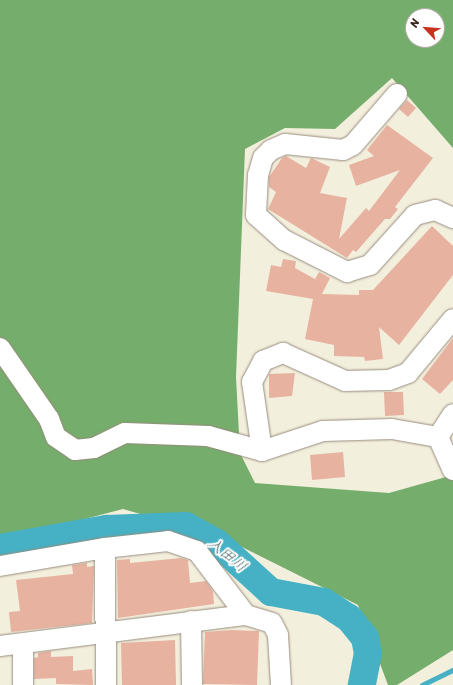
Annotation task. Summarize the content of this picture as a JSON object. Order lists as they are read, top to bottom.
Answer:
{
  "water": ["入田川"],
  "north": "top left"
}
